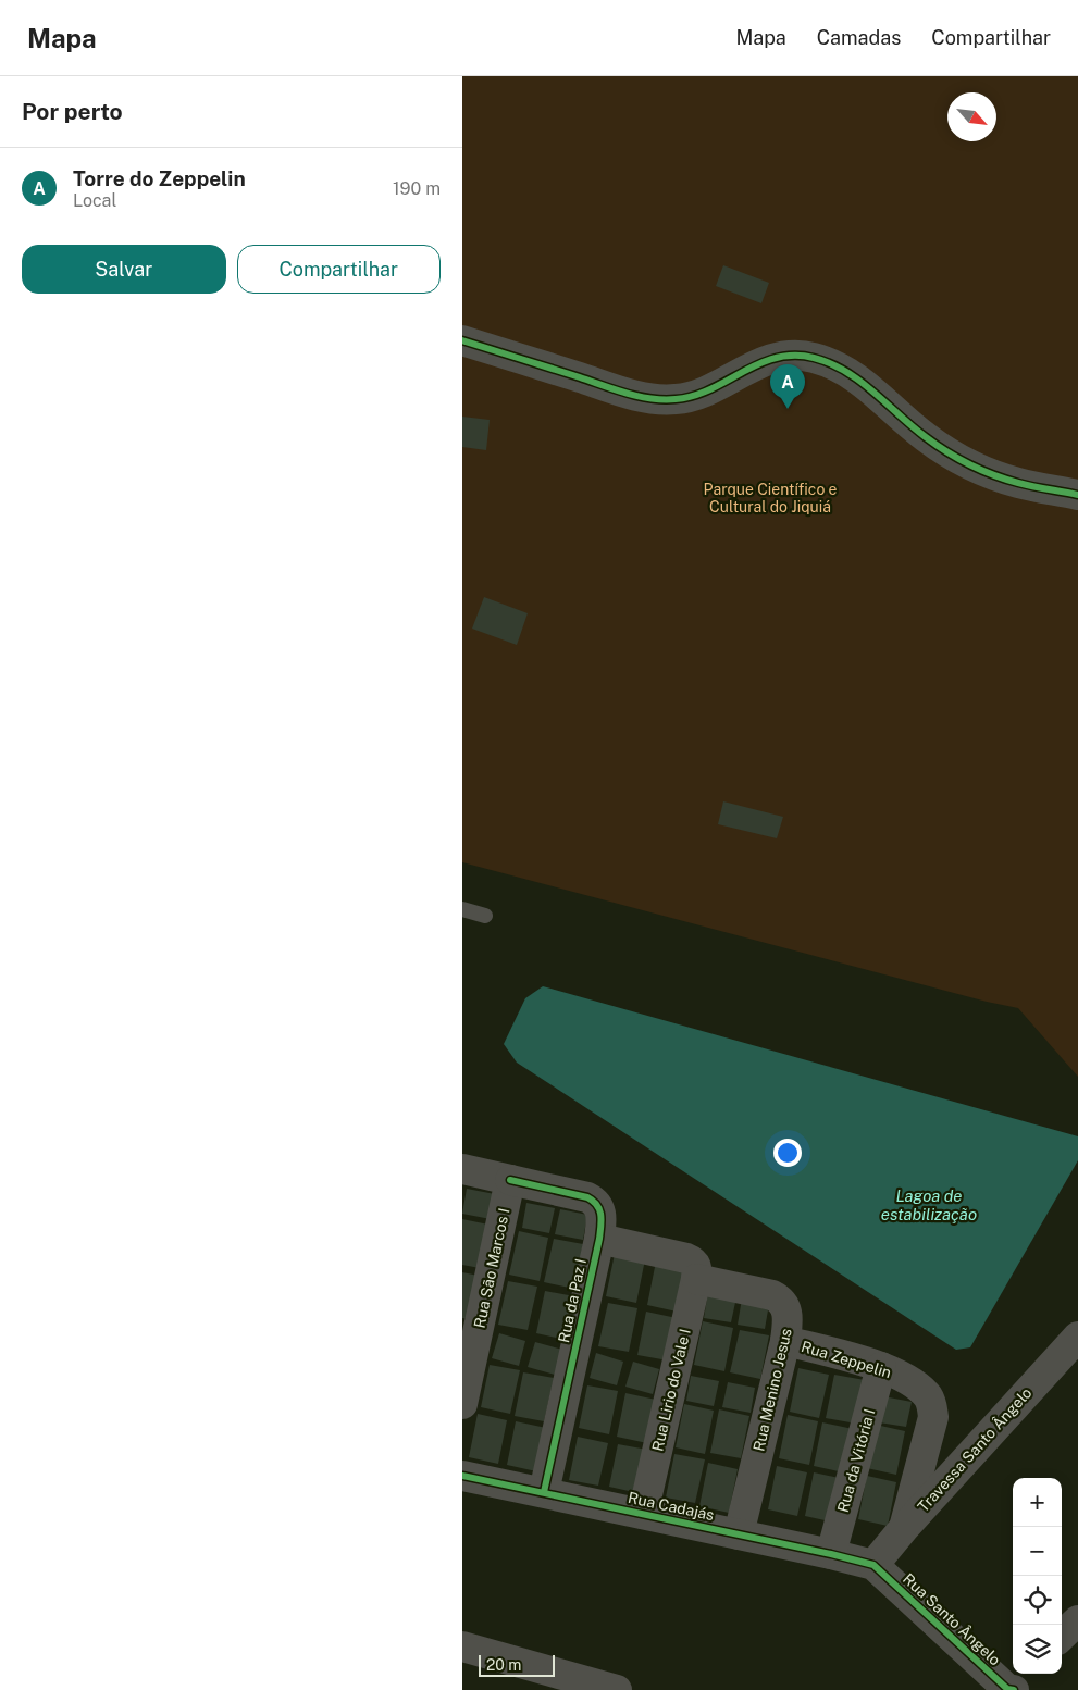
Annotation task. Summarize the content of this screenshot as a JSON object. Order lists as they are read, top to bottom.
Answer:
{
  "streets": {
    "street": [
      "Rua São Marcos I",
      "Rua da Paz I",
      "Rua Zeppelin",
      "Rua Lirio do Vale I",
      "Rua Menino Jesus",
      "Travessa Santo Ângelo",
      "Rua da Vitória I",
      "Rua Cadajás",
      "Rua Santo Ângelo"
    ]
  },
  "crossings": [
    ["Rua São Marcos I", "Rua da Paz I"],
    ["Rua da Paz I", "Rua Cadajás"],
    ["Rua Zeppelin", "Rua Menino Jesus"],
    ["Rua Zeppelin", "Travessa Santo Ângelo"],
    ["Rua Zeppelin", "Rua da Vitória I"],
    ["Rua Lirio do Vale I", "Rua Menino Jesus"],
    ["Rua Lirio do Vale I", "Rua Cadajás"],
    ["Rua Menino Jesus", "Rua Cadajás"],
    ["Travessa Santo Ângelo", "Rua Cadajás"],
    ["Travessa Santo Ângelo", "Rua Santo Ângelo"],
    ["Rua da Vitória I", "Rua Cadajás"],
    ["Rua Cadajás", "Rua Santo Ângelo"]
  ],
  "water": ["Lagoa de estabilização"],
  "parks": ["Parque Científico e Cultural do Jiquiá"],
  "scale_bar": "20 m",
  "north": "bottom right",
  "page": {
    "header": "Mapa",
    "nav": ["Mapa", "Camadas", "Compartilhar"],
    "heading": "Por perto",
    "list": [
      {
        "mark": "A",
        "name": "Torre do Zeppelin",
        "note": "Local",
        "value": "190 m"
      }
    ],
    "buttons": ["Salvar", "Compartilhar"],
    "pins": "A",
    "map_buttons": ["+", "−"],
    "scale": "20 m"
  }
}
